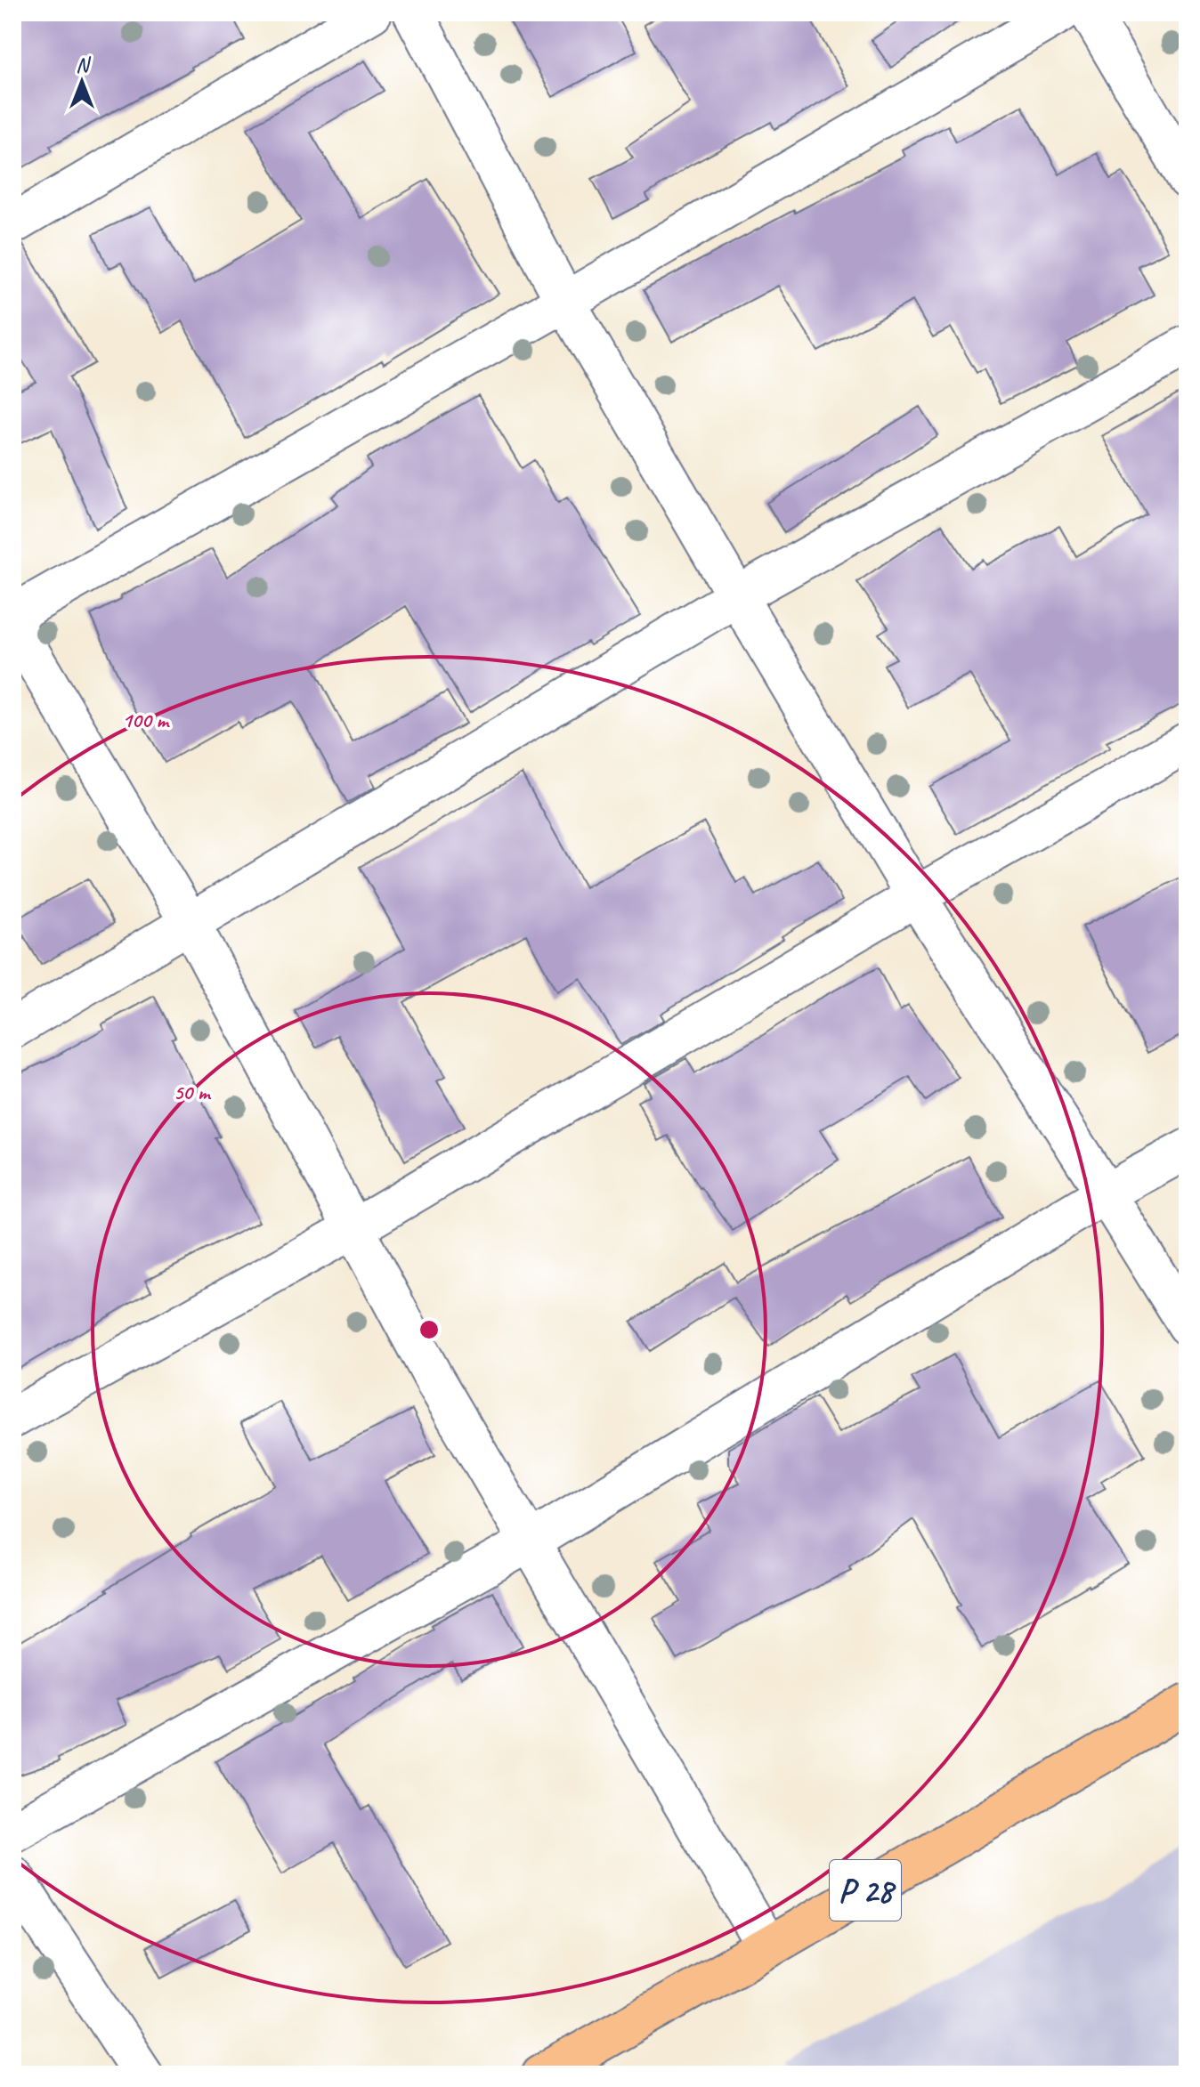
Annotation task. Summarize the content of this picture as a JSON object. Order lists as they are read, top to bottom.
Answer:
{
  "streets": {
    "main road": ["P 28"]
  },
  "north": "top",
  "rings": ["100 m", "50 m"]
}
